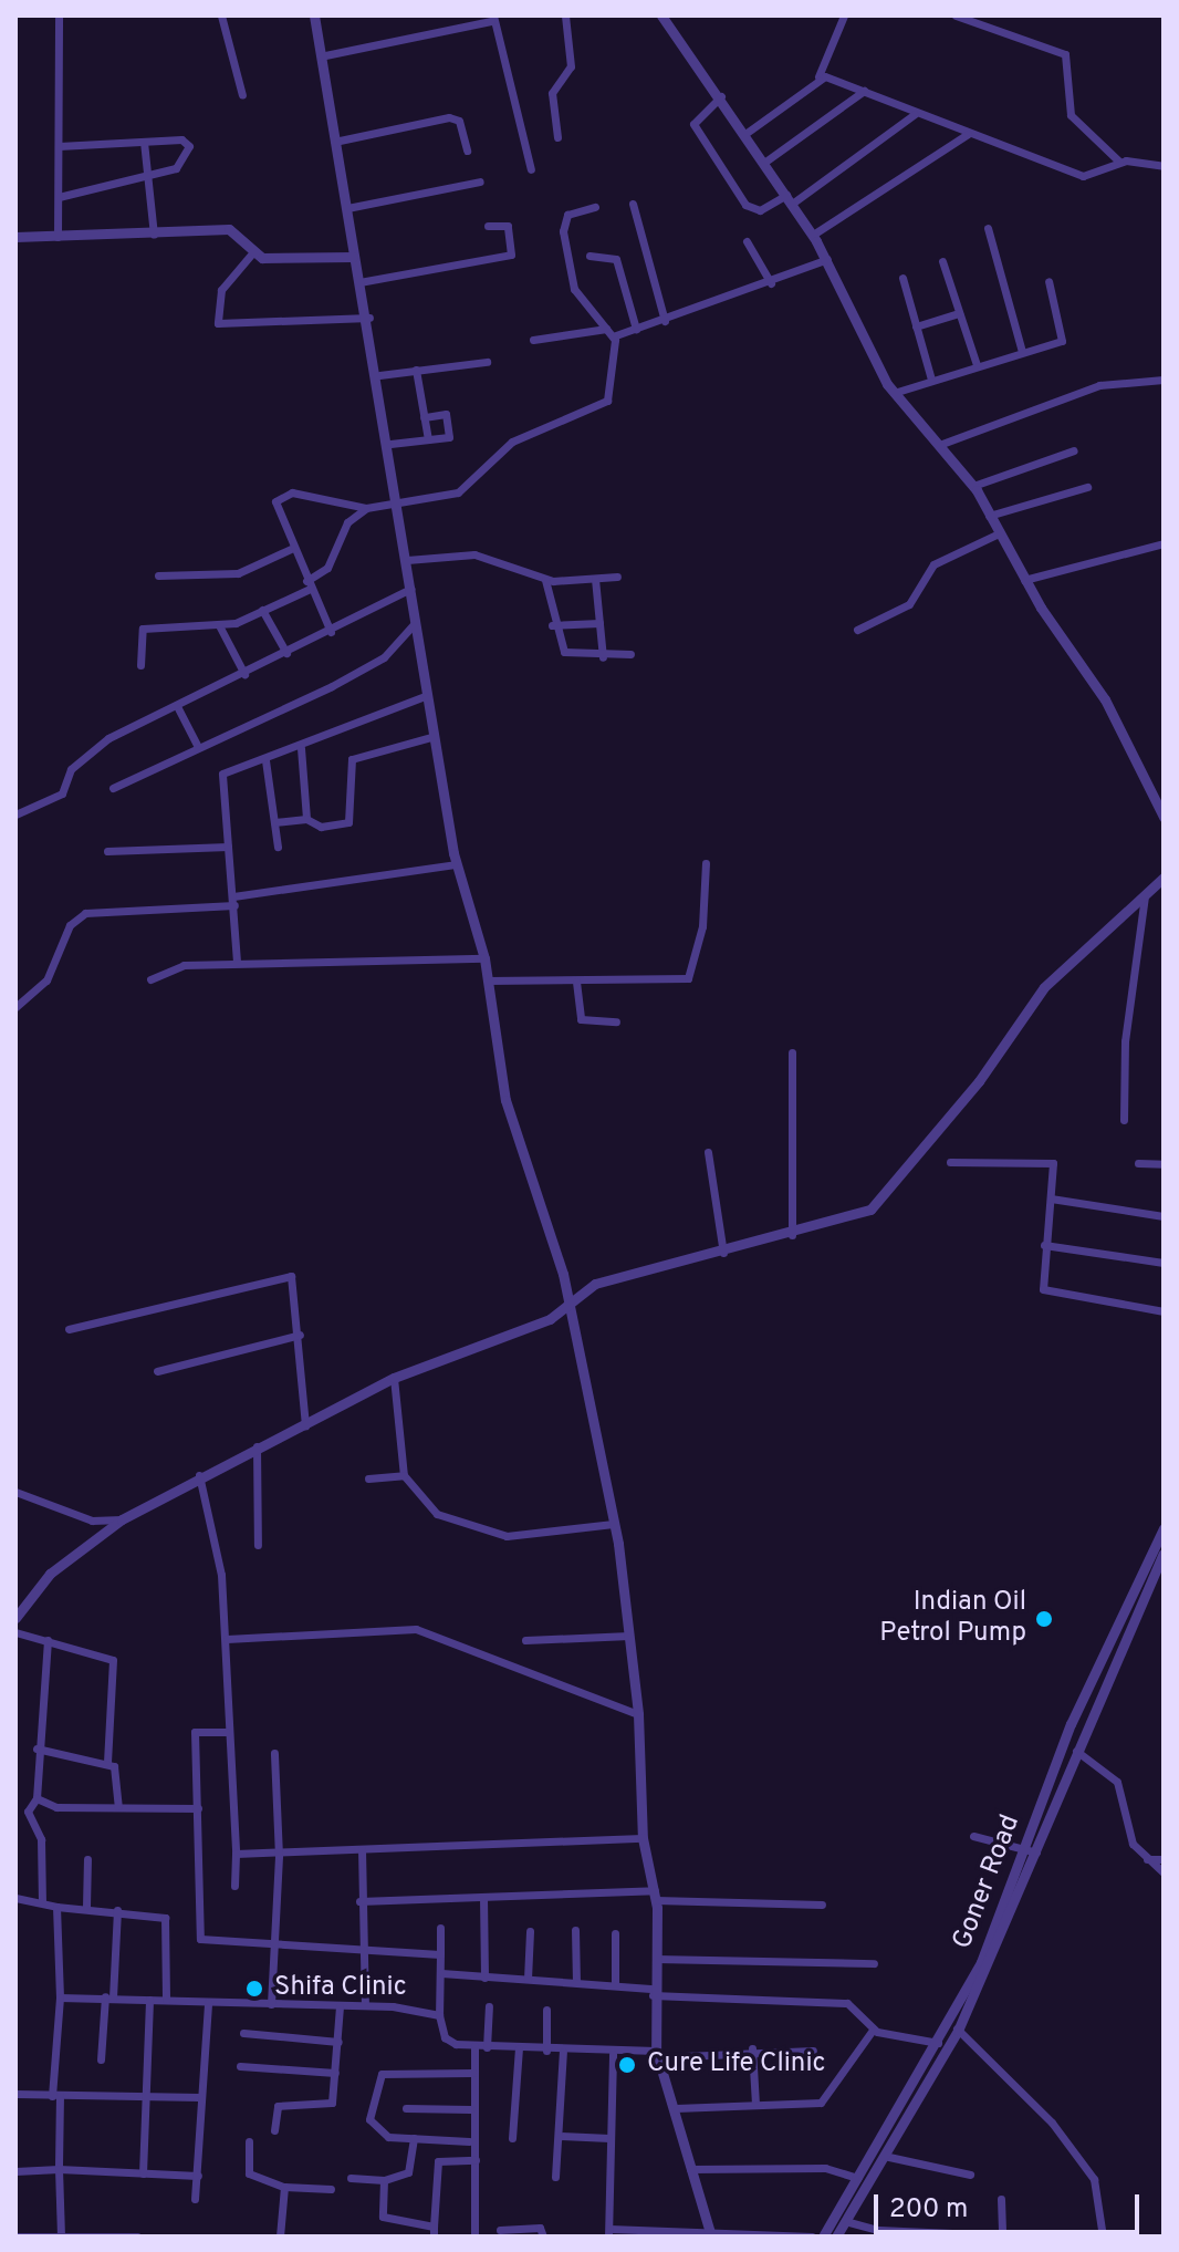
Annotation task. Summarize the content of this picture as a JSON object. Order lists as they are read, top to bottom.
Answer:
{
  "streets": {
    "street": ["Goner Road"]
  },
  "places": ["Indian Oil Petrol Pump", "Shifa Clinic", "Cure Life Clinic"],
  "scale_bar": "200 m"
}
